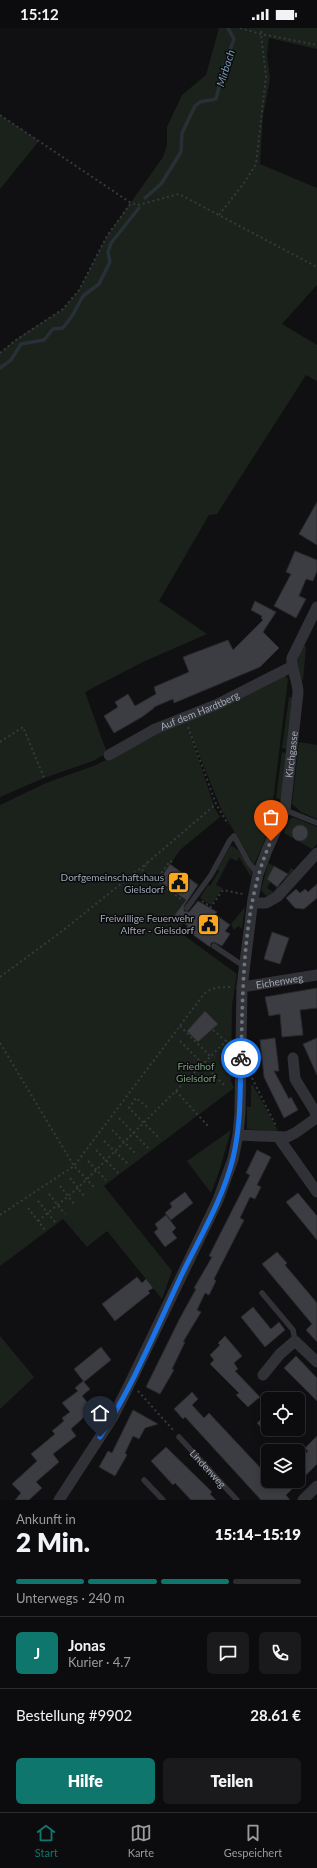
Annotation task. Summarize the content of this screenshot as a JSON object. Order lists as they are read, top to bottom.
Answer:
{
  "streets": {
    "street": ["Auf dem Hardtberg", "Kirchgasse", "Eichenweg"],
    "lane": ["Lindenweg"]
  },
  "crossings": [
    ["Auf dem Hardtberg", "Kirchgasse"],
    ["Kirchgasse", "Eichenweg"]
  ],
  "water": ["Mirbach"],
  "parks": ["Friedhof Gielsdorf"],
  "places": {
    "public building": ["Dorfgemeinschaftshaus Gielsdorf", "Freiwillige Feuerwehr Alfter - Gielsdorf"]
  },
  "page": {
    "status": "15:12",
    "heading": ["2 Min.", "Ankunft in", "15:14–15:19"],
    "panel": [
      "Jonas",
      "Kurier · 4.7",
      "Bestellung #9902",
      "28.61 €"
    ],
    "bar": "Unterwegs · 240 m",
    "round": "J",
    "buttons": ["Hilfe", "Teilen"],
    "tabs": ["Start", "Karte", "Gespeichert"]
  }
}
